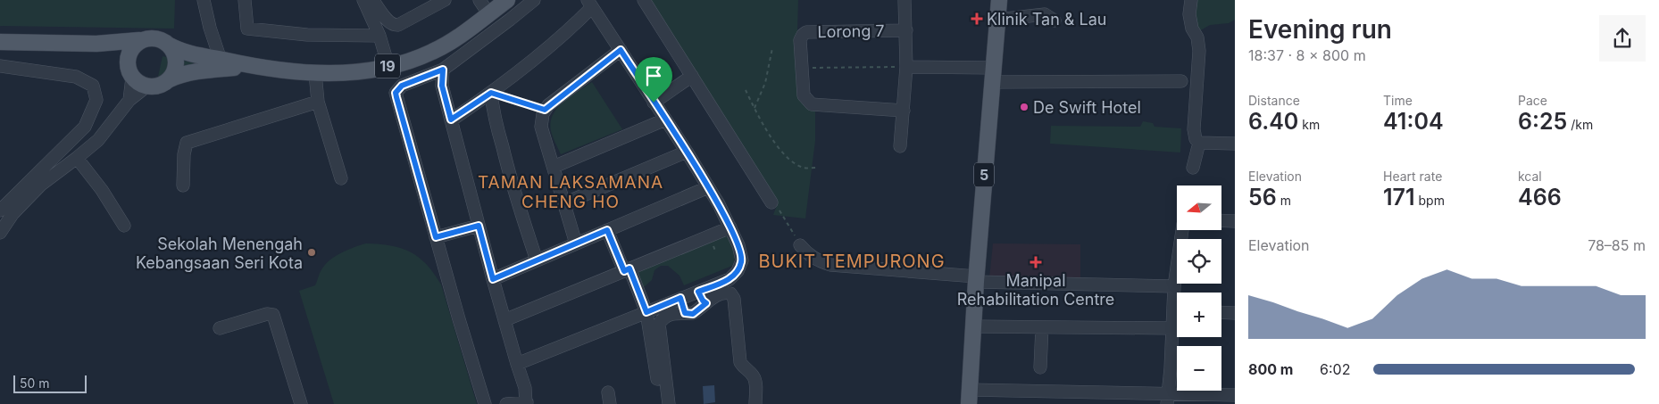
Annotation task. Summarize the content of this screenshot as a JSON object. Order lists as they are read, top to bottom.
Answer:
{
  "streets": {
    "main road": ["19", "5"],
    "street": ["Lorong 7"]
  },
  "districts": ["TAMAN LAKSAMANA CHENG HO", "BUKIT TEMPURONG"],
  "places": {
    "health": ["Klinik Tan & Lau", "Manipal Rehabilitation Centre"],
    "other": ["De Swift Hotel", "Sekolah Menengah Kebangsaan Seri Kota"]
  },
  "scale_bar": "50 m",
  "north": "left",
  "page": {
    "heading": ["Evening run", "18:37 · 8 × 800 m"],
    "stats": [
      ["Distance", "6.40 km"],
      ["Time", "41:04"],
      ["Pace", "6:25 /km"],
      ["Elevation", "56 m"],
      ["Heart rate", "171 bpm"],
      ["kcal", "466"]
    ],
    "map_buttons": ["+", "−"],
    "chart": ["Elevation", "78–85 m"],
    "list": [
      {
        "name": "800 m",
        "note": "6:02"
      }
    ],
    "scale": "50 m"
  }
}
